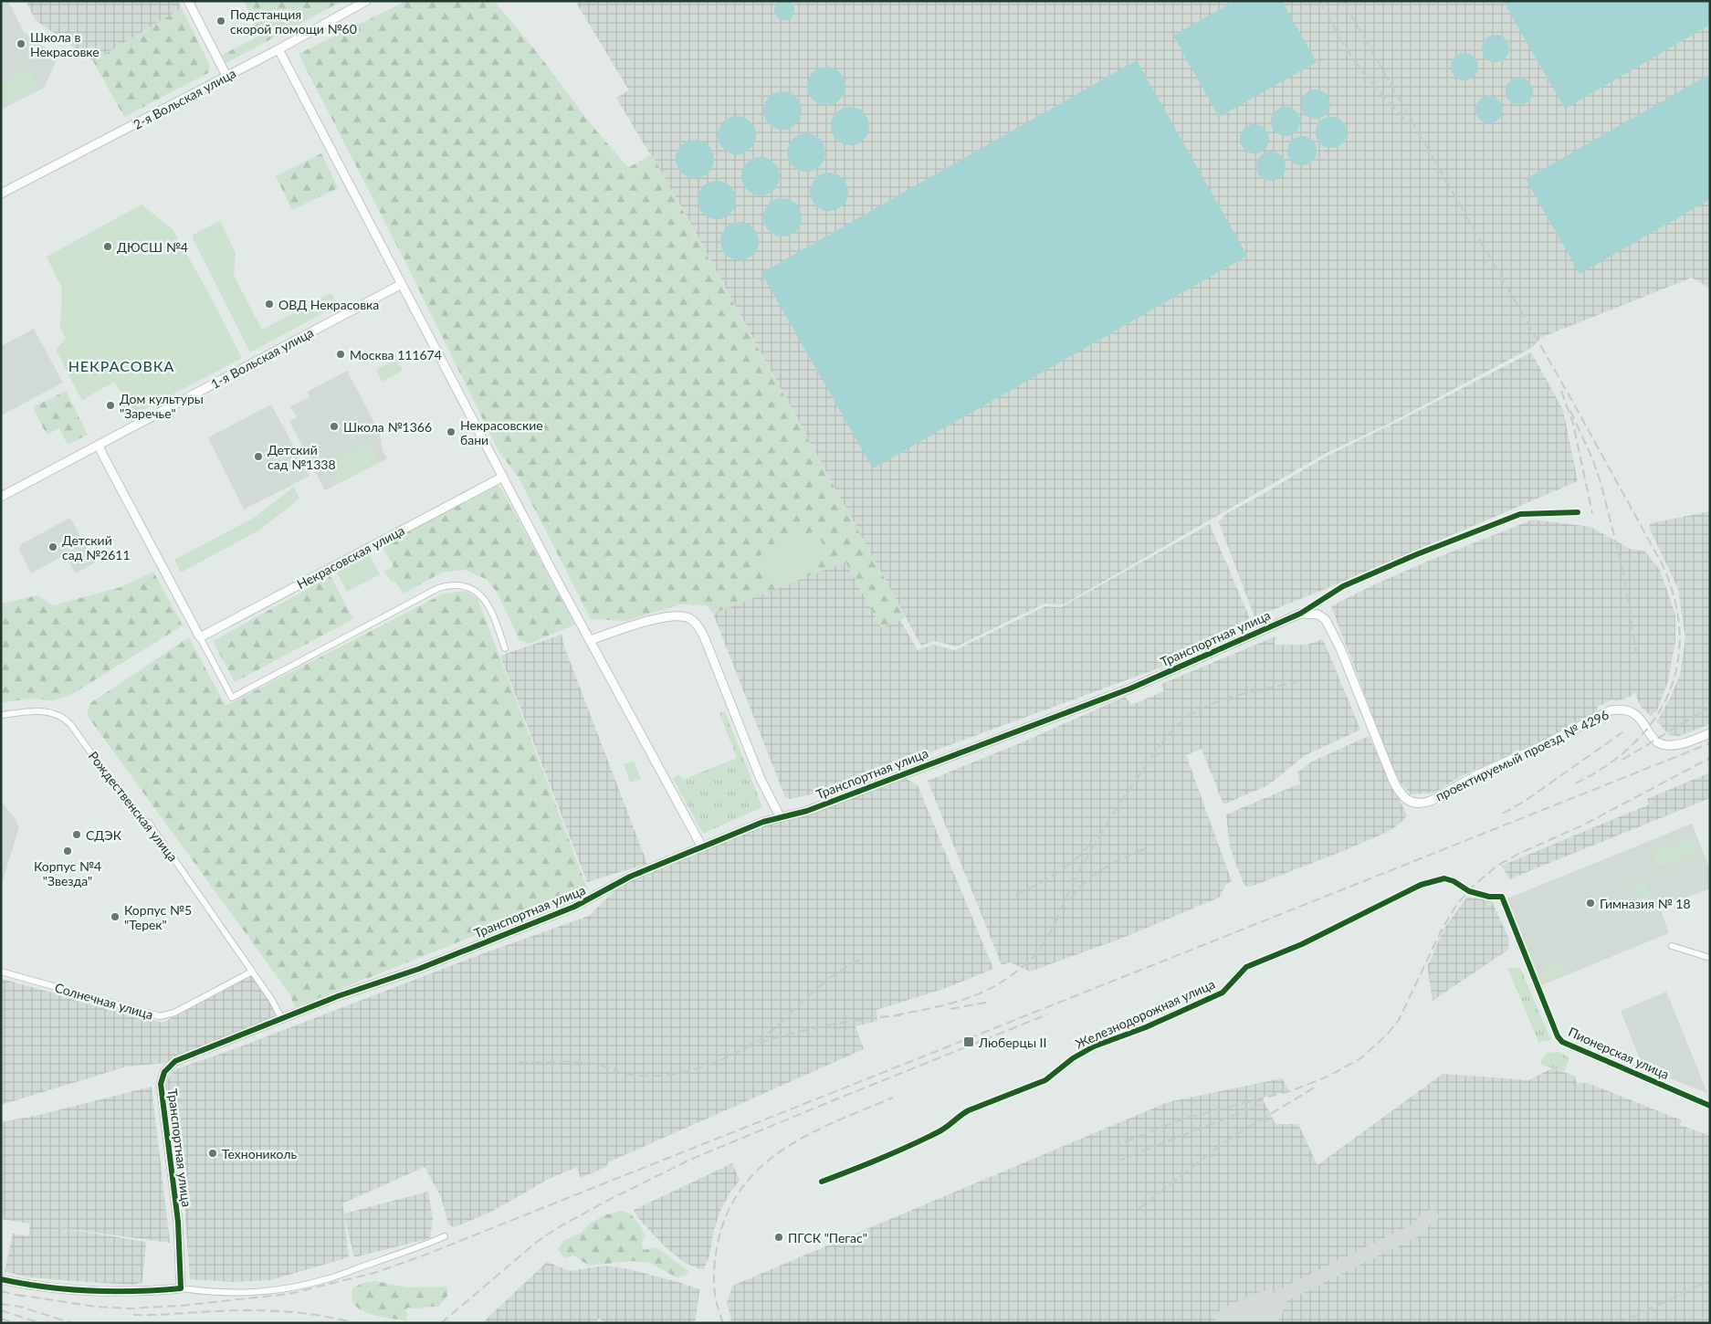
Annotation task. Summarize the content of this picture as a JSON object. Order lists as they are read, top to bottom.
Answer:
{
  "streets": {
    "street": [
      "2-я Вольская улица",
      "1-я Вольская улица",
      "Некрасовская улица",
      "Транспортная улица",
      "проектируемый проезд № 4296",
      "Рождественская улица",
      "Солнечная улица",
      "Железнодорожная улица",
      "Пионерская улица"
    ]
  },
  "crossings": [
    ["Транспортная улица", "проектируемый проезд № 4296"],
    ["Транспортная улица", "Рождественская улица"],
    ["Рождественская улица", "Солнечная улица"],
    ["Железнодорожная улица", "Пионерская улица"]
  ],
  "districts": ["НЕКРАСОВКА"],
  "places": {
    "other": [
      "Подстанция скорой помощи №60",
      "Школа в Некрасовке",
      "ДЮСШ №4",
      "ОВД Некрасовка",
      "Москва 111674",
      "Дом культуры \"Заречье\"",
      "Школа №1366",
      "Некрасовские бани",
      "Детский сад №1338",
      "Детский сад №2611",
      "СДЭК",
      "Корпус №4 \"Звезда\"",
      "Гимназия № 18",
      "Корпус №5 \"Терек\"",
      "Технониколь",
      "ПГСК \"Пегас\""
    ],
    "transit": ["Люберцы II"]
  }
}
